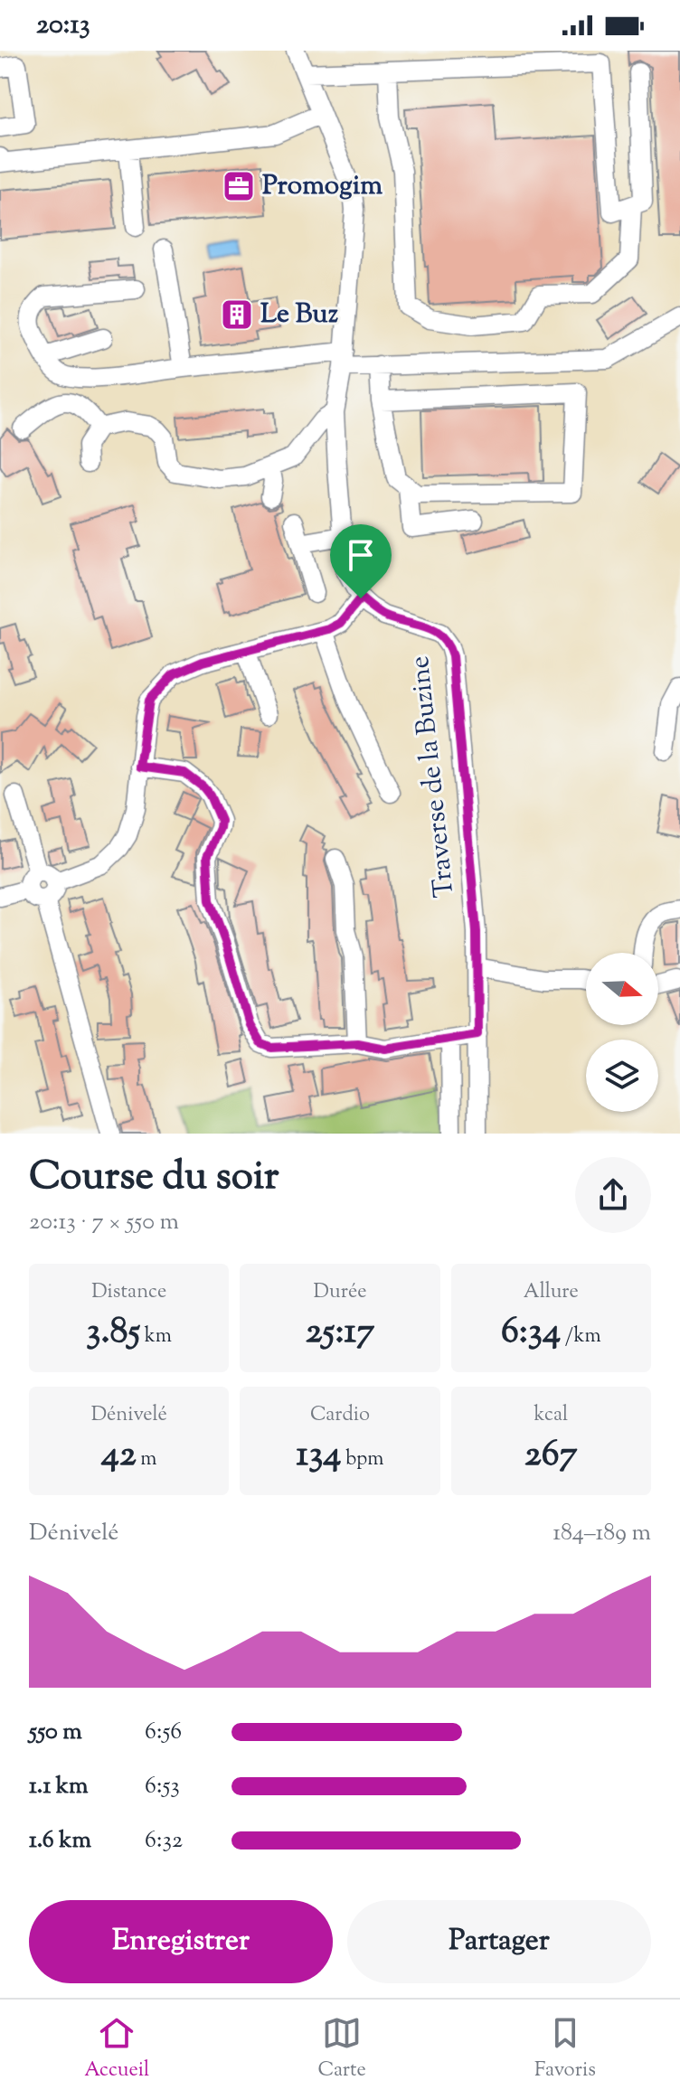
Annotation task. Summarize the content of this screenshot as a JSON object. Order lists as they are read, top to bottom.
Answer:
{
  "streets": {
    "street": ["Traverse de la Buzine"]
  },
  "places": {
    "office": ["Promogim"],
    "building": ["Le Buz"]
  },
  "north": "right",
  "page": {
    "status": "20:13",
    "heading": ["Course du soir", "20:13 · 7 × 550 m"],
    "stats": [
      ["Distance", "3.85 km"],
      ["Durée", "25:17"],
      ["Allure", "6:34 /km"],
      ["Dénivelé", "42 m"],
      ["Cardio", "134 bpm"],
      ["kcal", "267"]
    ],
    "chart": ["Dénivelé", "184–189 m"],
    "list": [
      {
        "name": "550 m",
        "note": "6:56"
      },
      {
        "name": "1.1 km",
        "note": "6:53"
      },
      {
        "name": "1.6 km",
        "note": "6:32"
      }
    ],
    "buttons": ["Enregistrer", "Partager"],
    "tabs": ["Accueil", "Carte", "Favoris"]
  }
}
